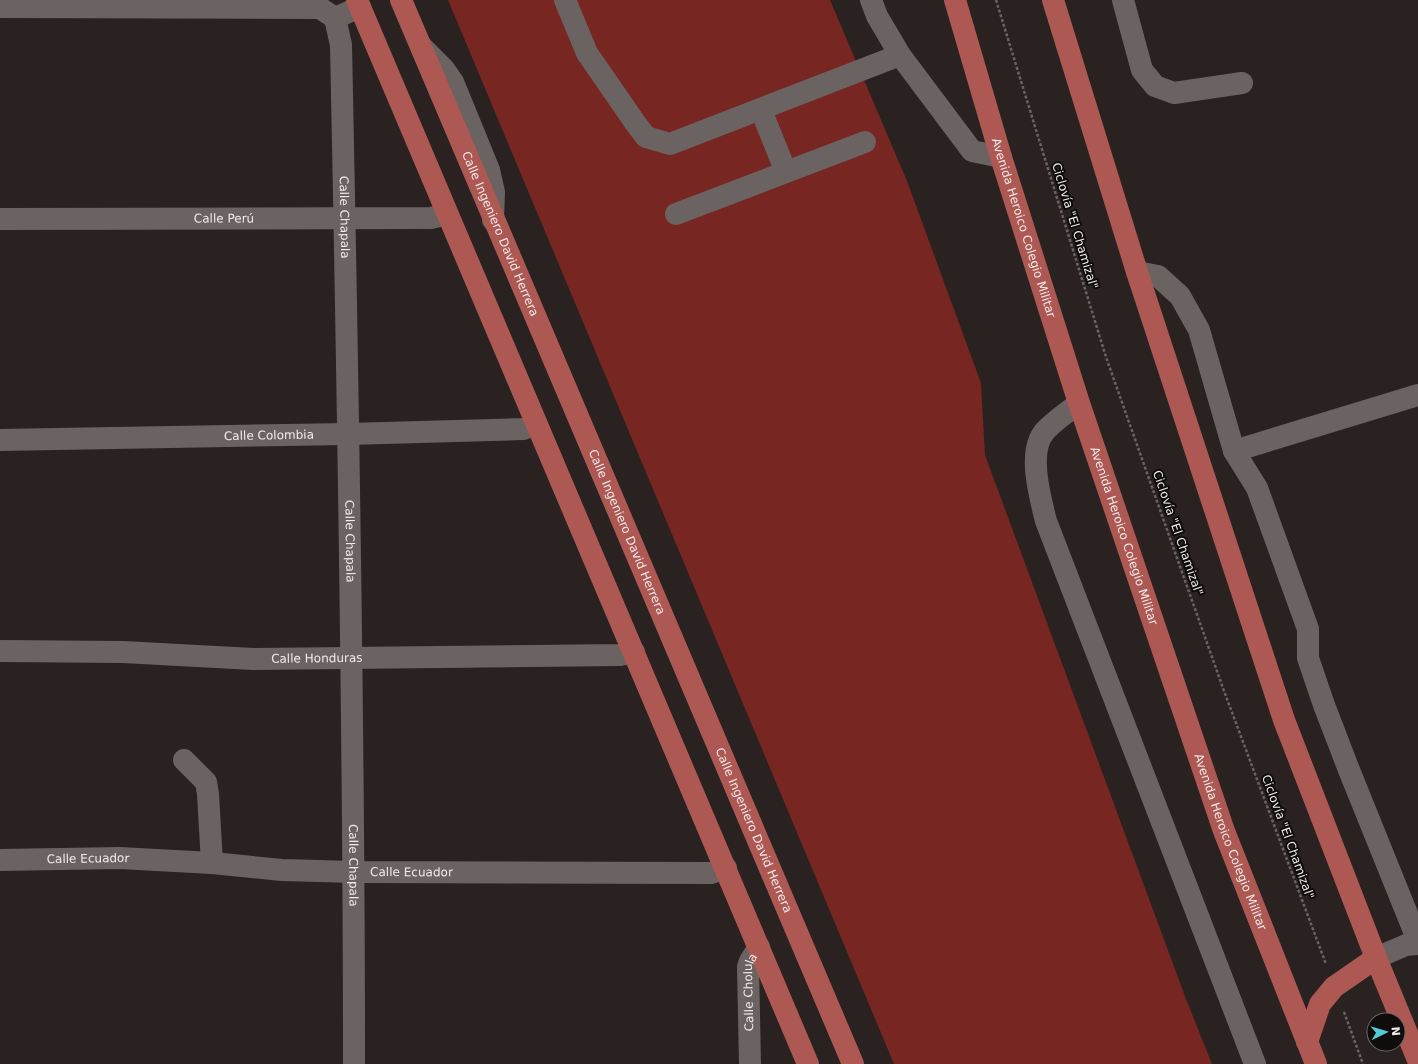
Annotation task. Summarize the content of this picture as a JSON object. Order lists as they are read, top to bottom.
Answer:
{
  "streets": {
    "main road": ["Avenida Heroico Colegio Militar", "Calle Ingeniero David Herrera"],
    "street": [
      "Calle Chapala",
      "Calle Perú",
      "Calle Colombia",
      "Calle Honduras",
      "Calle Ecuador",
      "Calle Cholula"
    ],
    "path": ["Ciclovía \"El Chamizal\""]
  },
  "crossings": [
    ["Calle Chapala", "Calle Perú"],
    ["Calle Chapala", "Calle Colombia"],
    ["Calle Chapala", "Calle Honduras"],
    ["Calle Chapala", "Calle Ecuador"]
  ],
  "north": "right"
}
